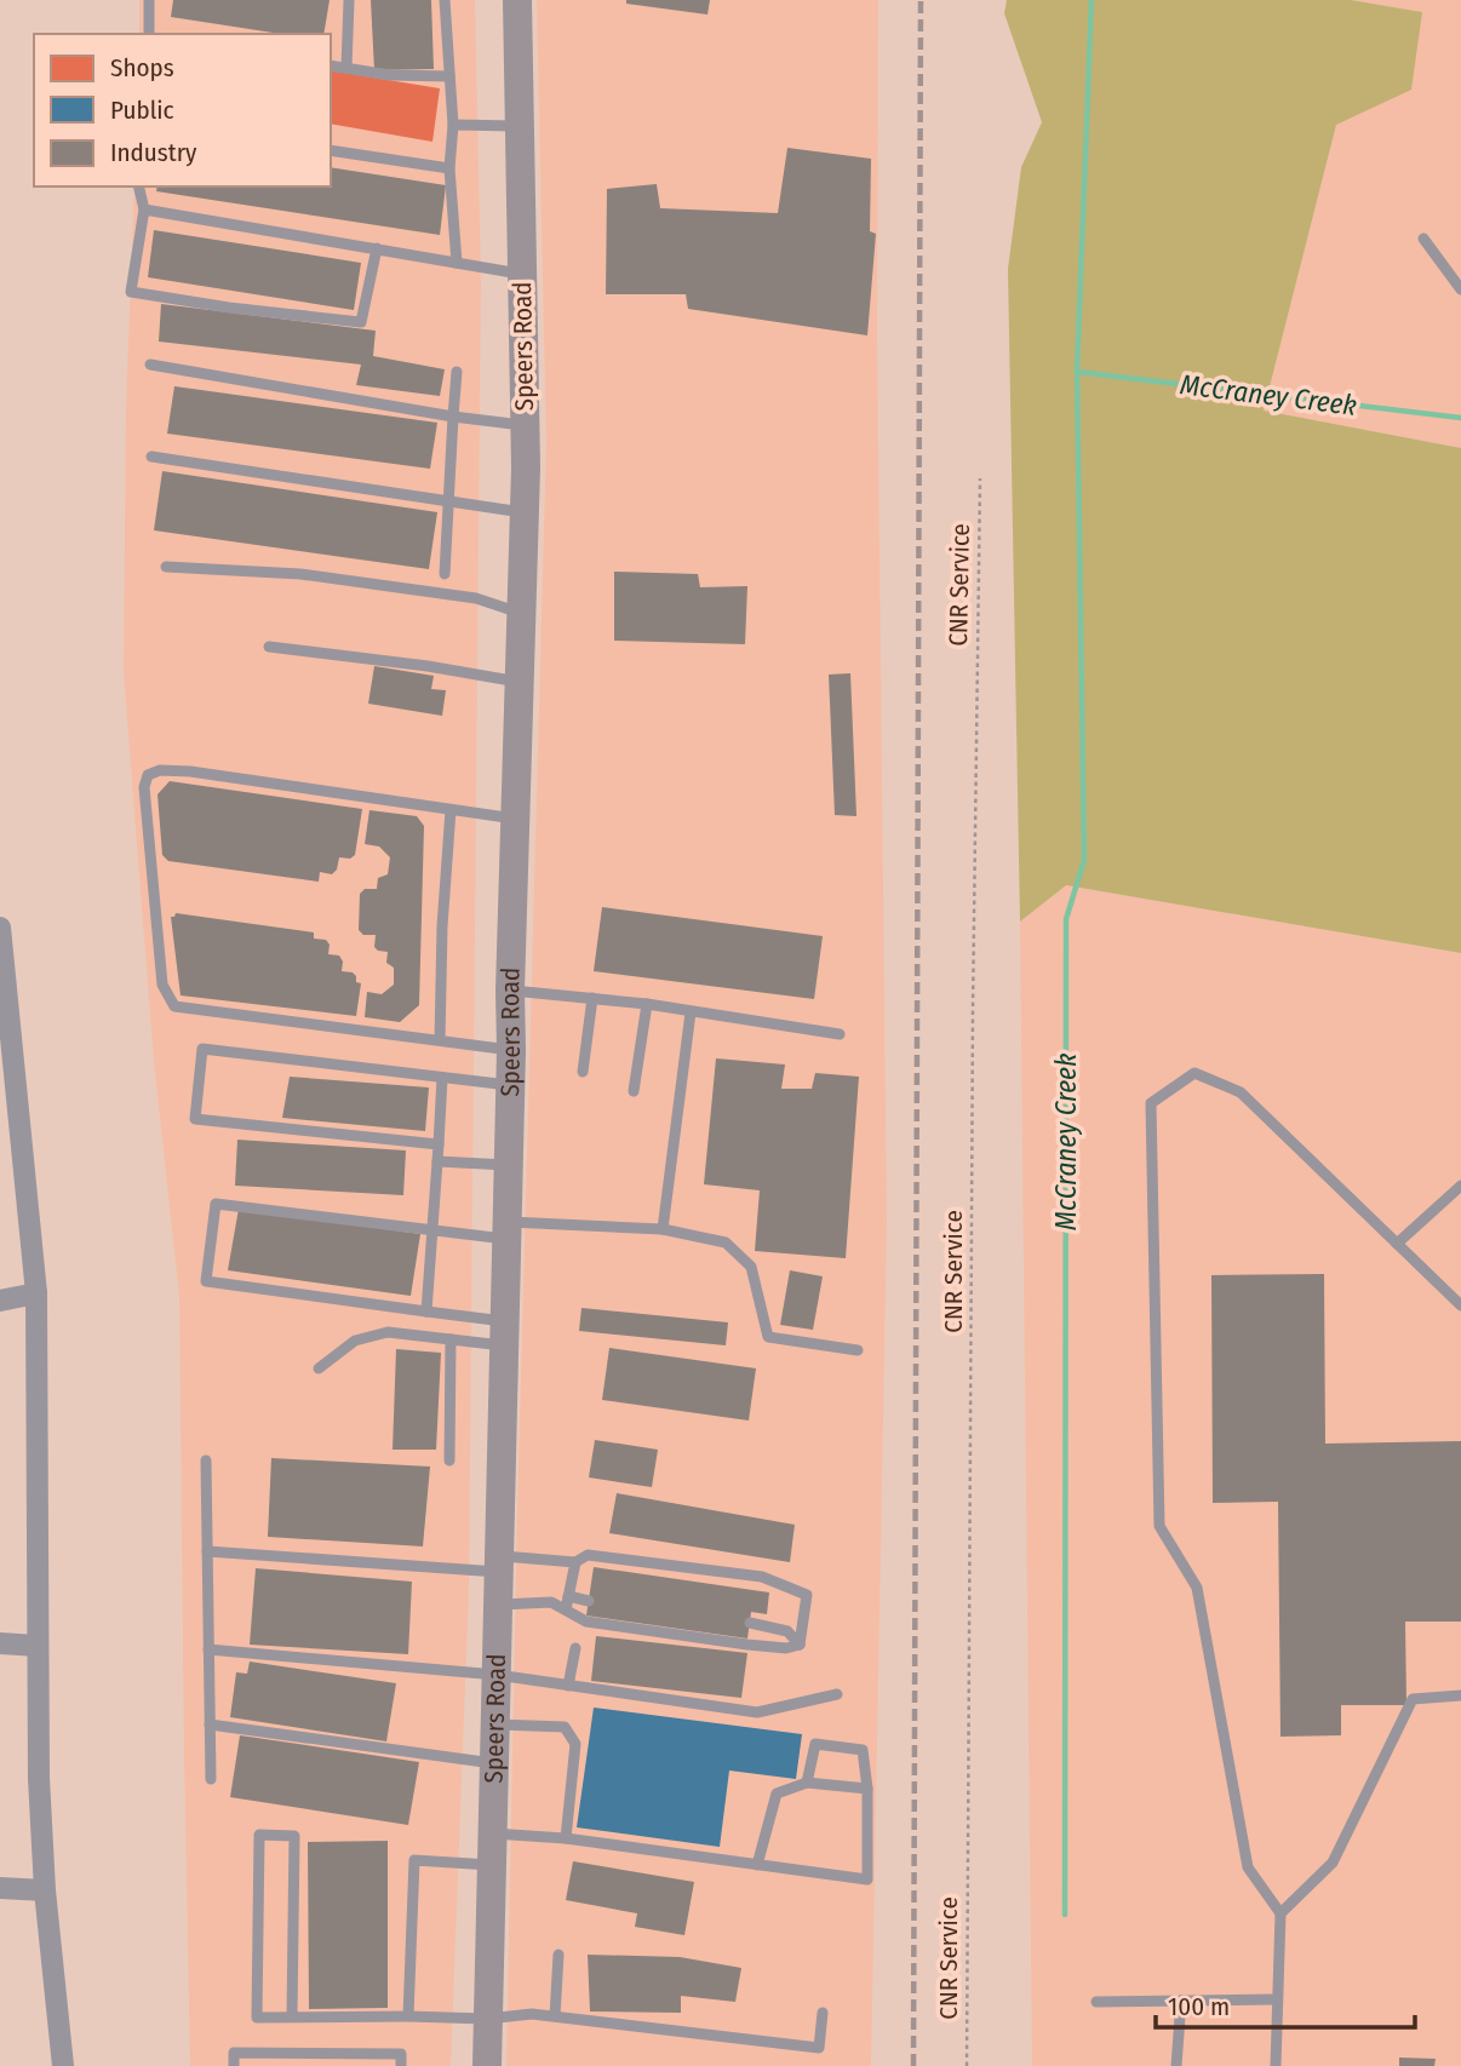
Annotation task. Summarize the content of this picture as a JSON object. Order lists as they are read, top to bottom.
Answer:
{
  "streets": {
    "main road": ["Speers Road"],
    "path": ["CNR Service"]
  },
  "water": ["McCraney Creek"],
  "legend": ["Shops", "Public", "Industry"],
  "scale_bar": "100 m"
}
